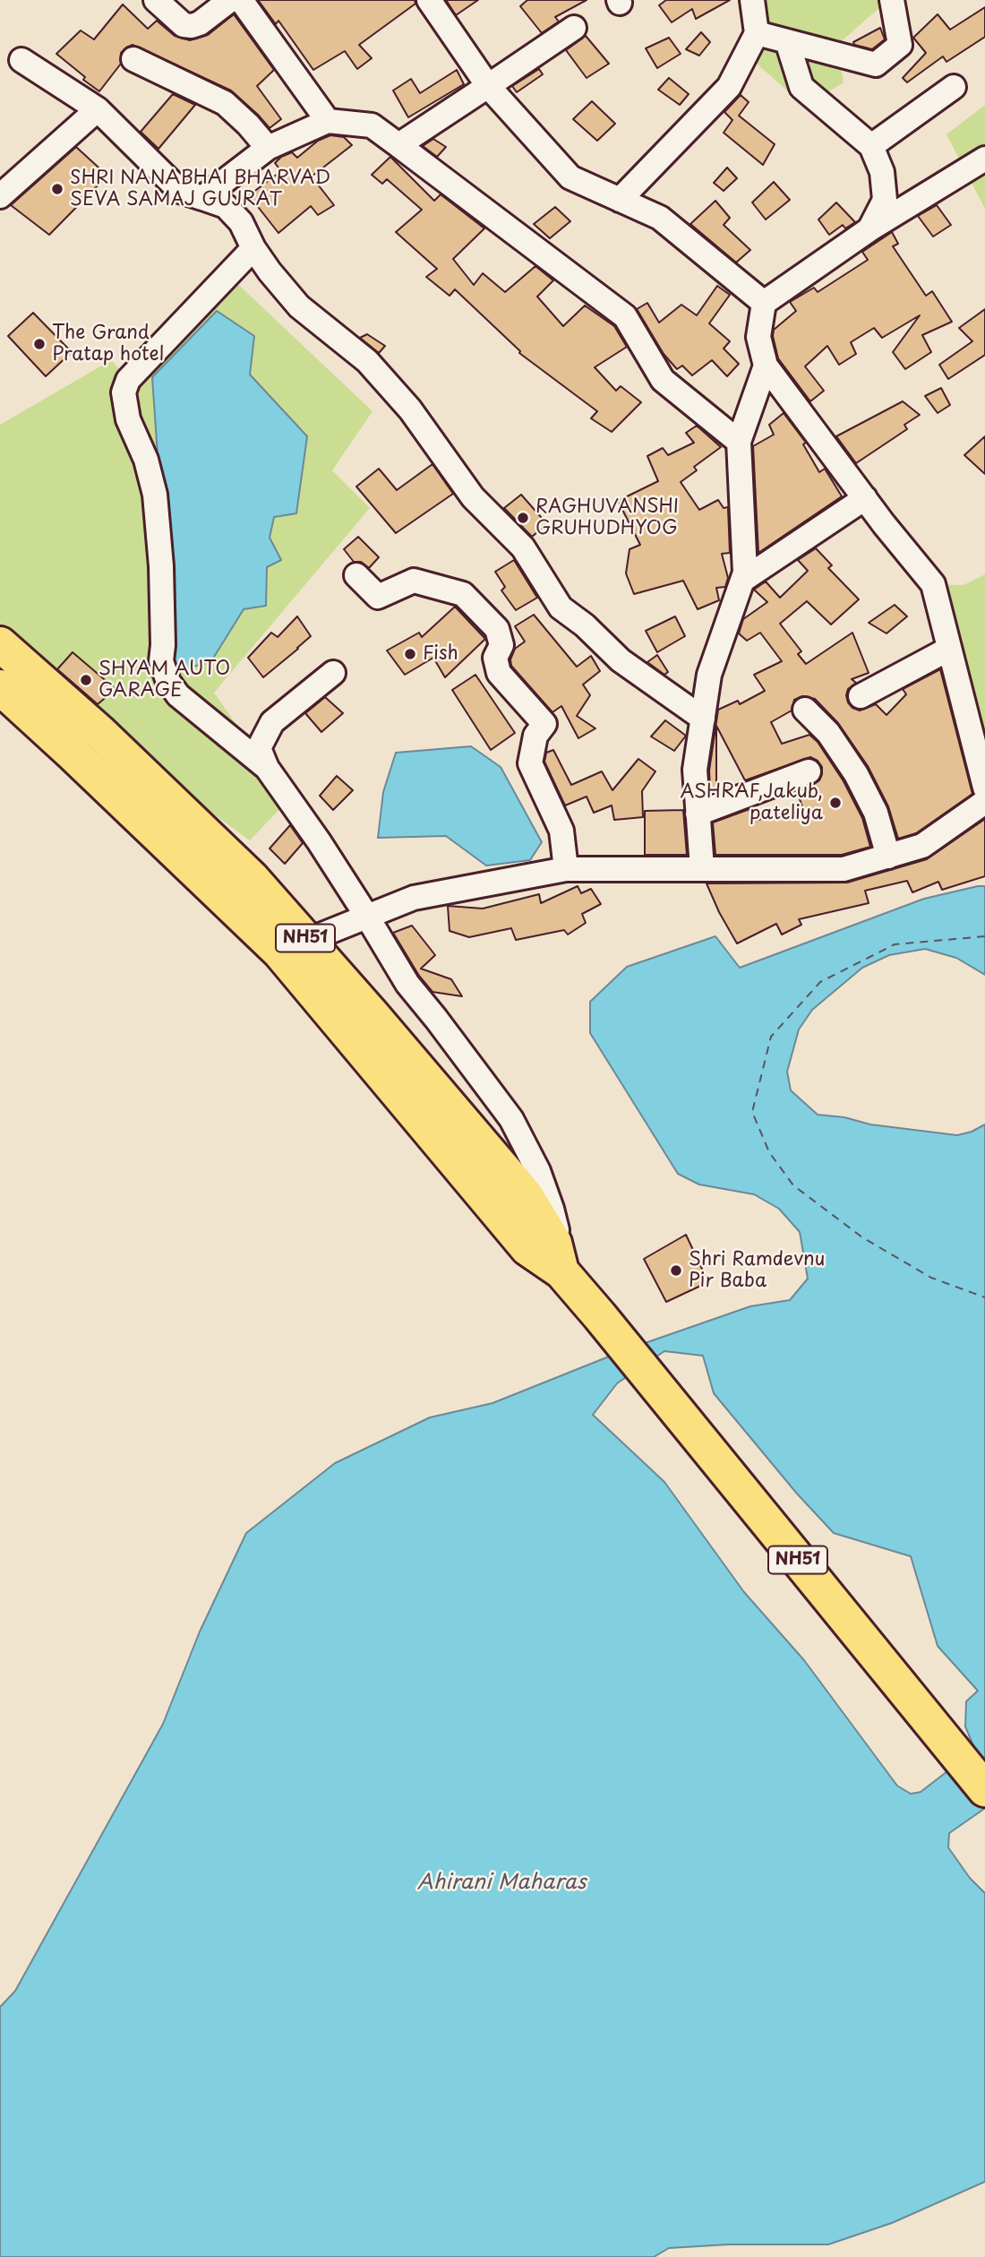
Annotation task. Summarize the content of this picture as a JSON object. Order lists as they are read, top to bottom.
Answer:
{
  "streets": {
    "highway": ["NH51"]
  },
  "water": ["Ahirani Maharas"],
  "places": [
    "SHRI NANABHAI BHARVAD SEVA SAMAJ GUJRAT",
    "The Grand Pratap hotel",
    "RAGHUVANSHI GRUHUDHYOG",
    "Fish",
    "SHYAM AUTO GARAGE",
    "ASHRAF,Jakub, pateliya",
    "Shri Ramdevnu Pir Baba"
  ]
}
